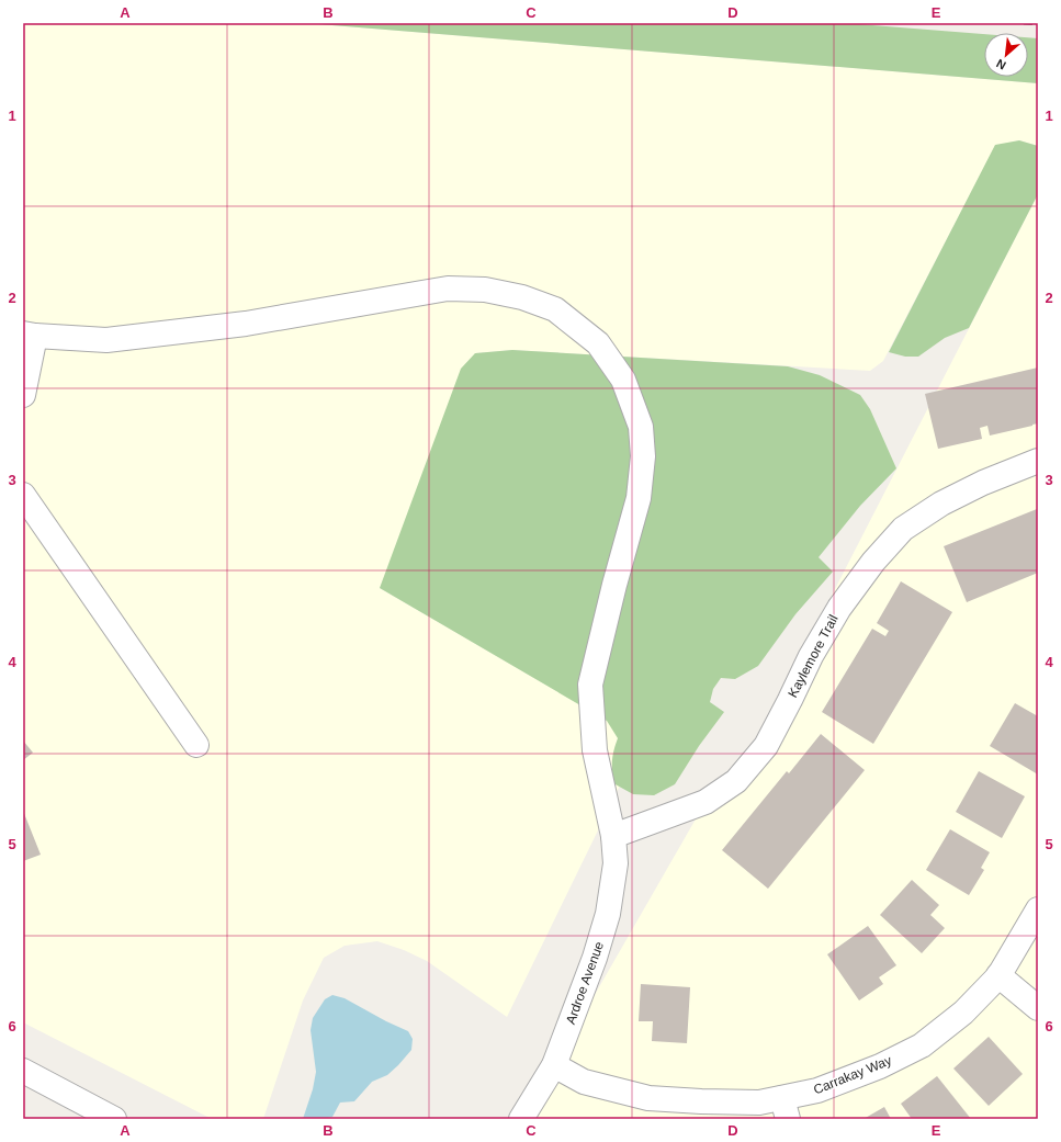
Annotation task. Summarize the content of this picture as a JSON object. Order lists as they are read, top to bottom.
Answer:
{
  "streets": {
    "street": ["Kaylemore Trail", "Ardroe Avenue", "Carrakay Way"]
  },
  "crossings": [
    ["Kaylemore Trail", "Ardroe Avenue"],
    ["Ardroe Avenue", "Carrakay Way"]
  ],
  "north": "bottom left",
  "grid": {
    "columns": [
      "A",
      "B",
      "C",
      "D",
      "E"
    ],
    "rows": [
      "1",
      "2",
      "3",
      "4",
      "5",
      "6"
    ]
  }
}
